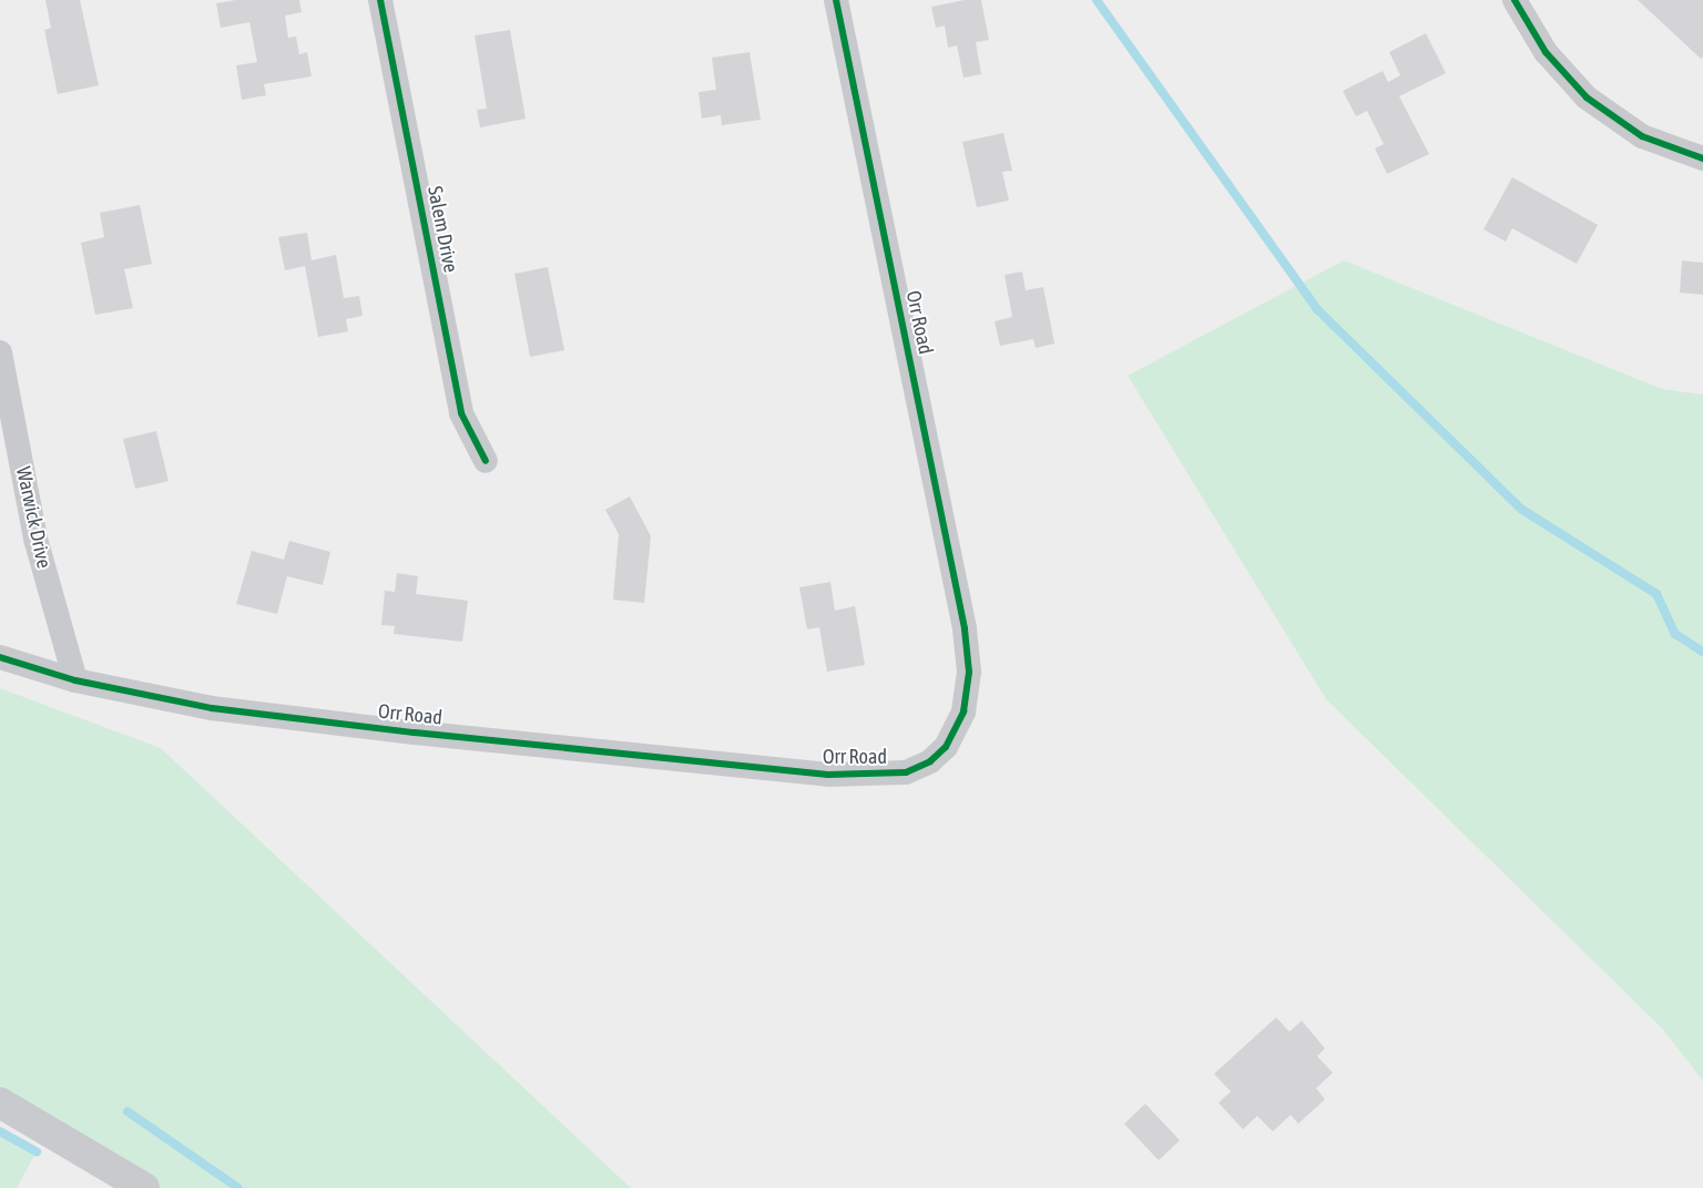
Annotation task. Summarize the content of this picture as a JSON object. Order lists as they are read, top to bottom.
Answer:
{
  "streets": {
    "street": ["Salem Drive", "Orr Road", "Warwick Drive"]
  },
  "crossings": [
    ["Orr Road", "Warwick Drive"]
  ]
}
